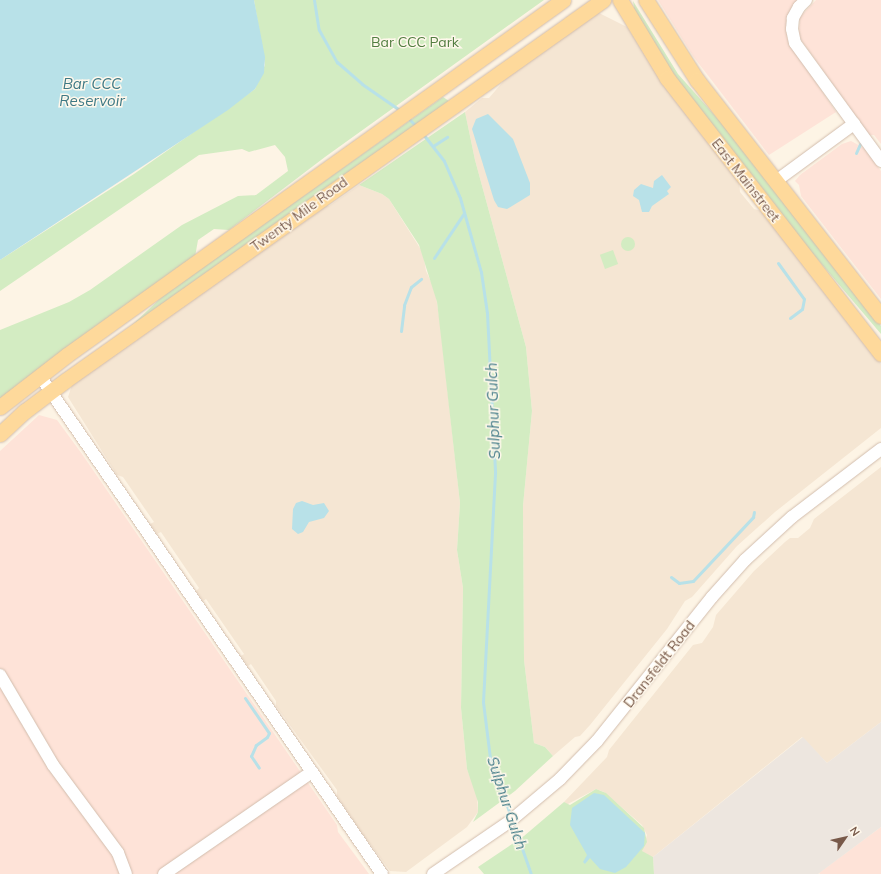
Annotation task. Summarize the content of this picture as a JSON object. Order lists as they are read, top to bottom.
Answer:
{
  "streets": {
    "main road": ["East Mainstreet", "Twenty Mile Road"],
    "street": ["Dransfeldt Road"]
  },
  "water": ["Bar CCC Reservoir", "Sulphur Gulch"],
  "parks": ["Bar CCC Park"],
  "north": "top right"
}
